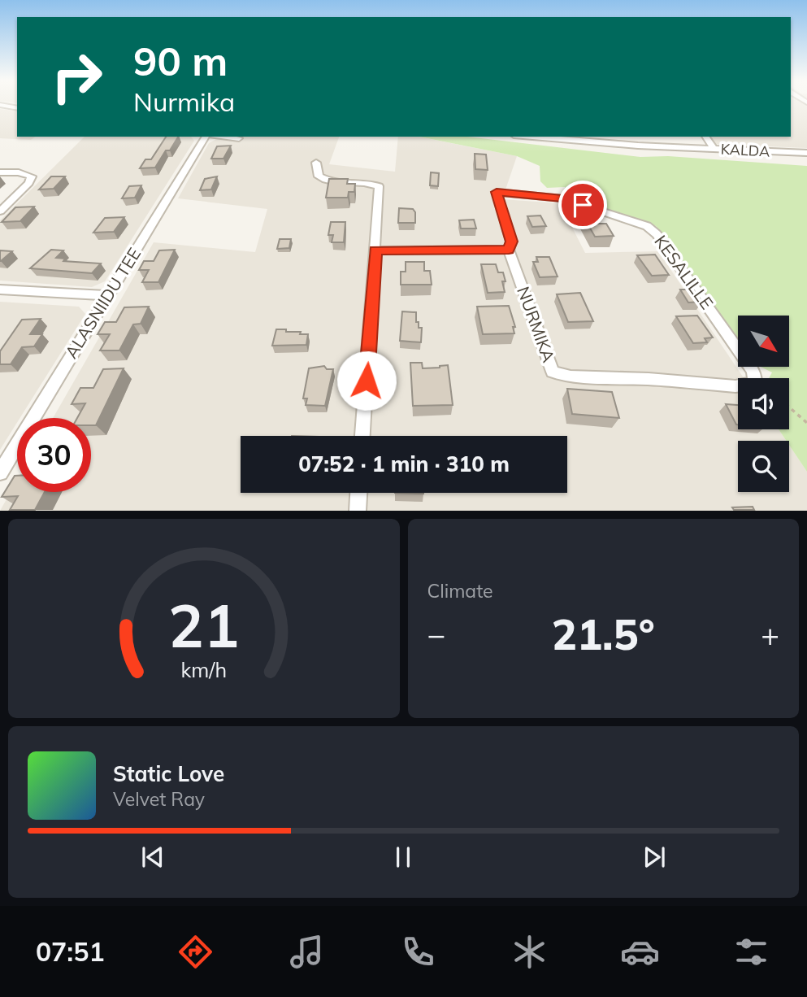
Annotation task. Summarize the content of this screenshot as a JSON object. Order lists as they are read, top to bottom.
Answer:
{
  "streets": {
    "street": [
      "KALDA",
      "KESALILLE",
      "ALASNIIDU TEE",
      "NURMIKA"
    ]
  },
  "crossings": [
    ["KESALILLE", "NURMIKA"]
  ],
  "north": "bottom right",
  "page": {
    "turn": ["90 m", "Nurmika"],
    "limit": "30",
    "trip": "07:52 · 1 min · 310 m",
    "tile": "Climate",
    "heat": ["−", "21.5°", "+"],
    "song": ["Static Love", "Velvet Ray"],
    "tabs": "07:51",
    "gauge": ["21", "km/h"]
  }
}
